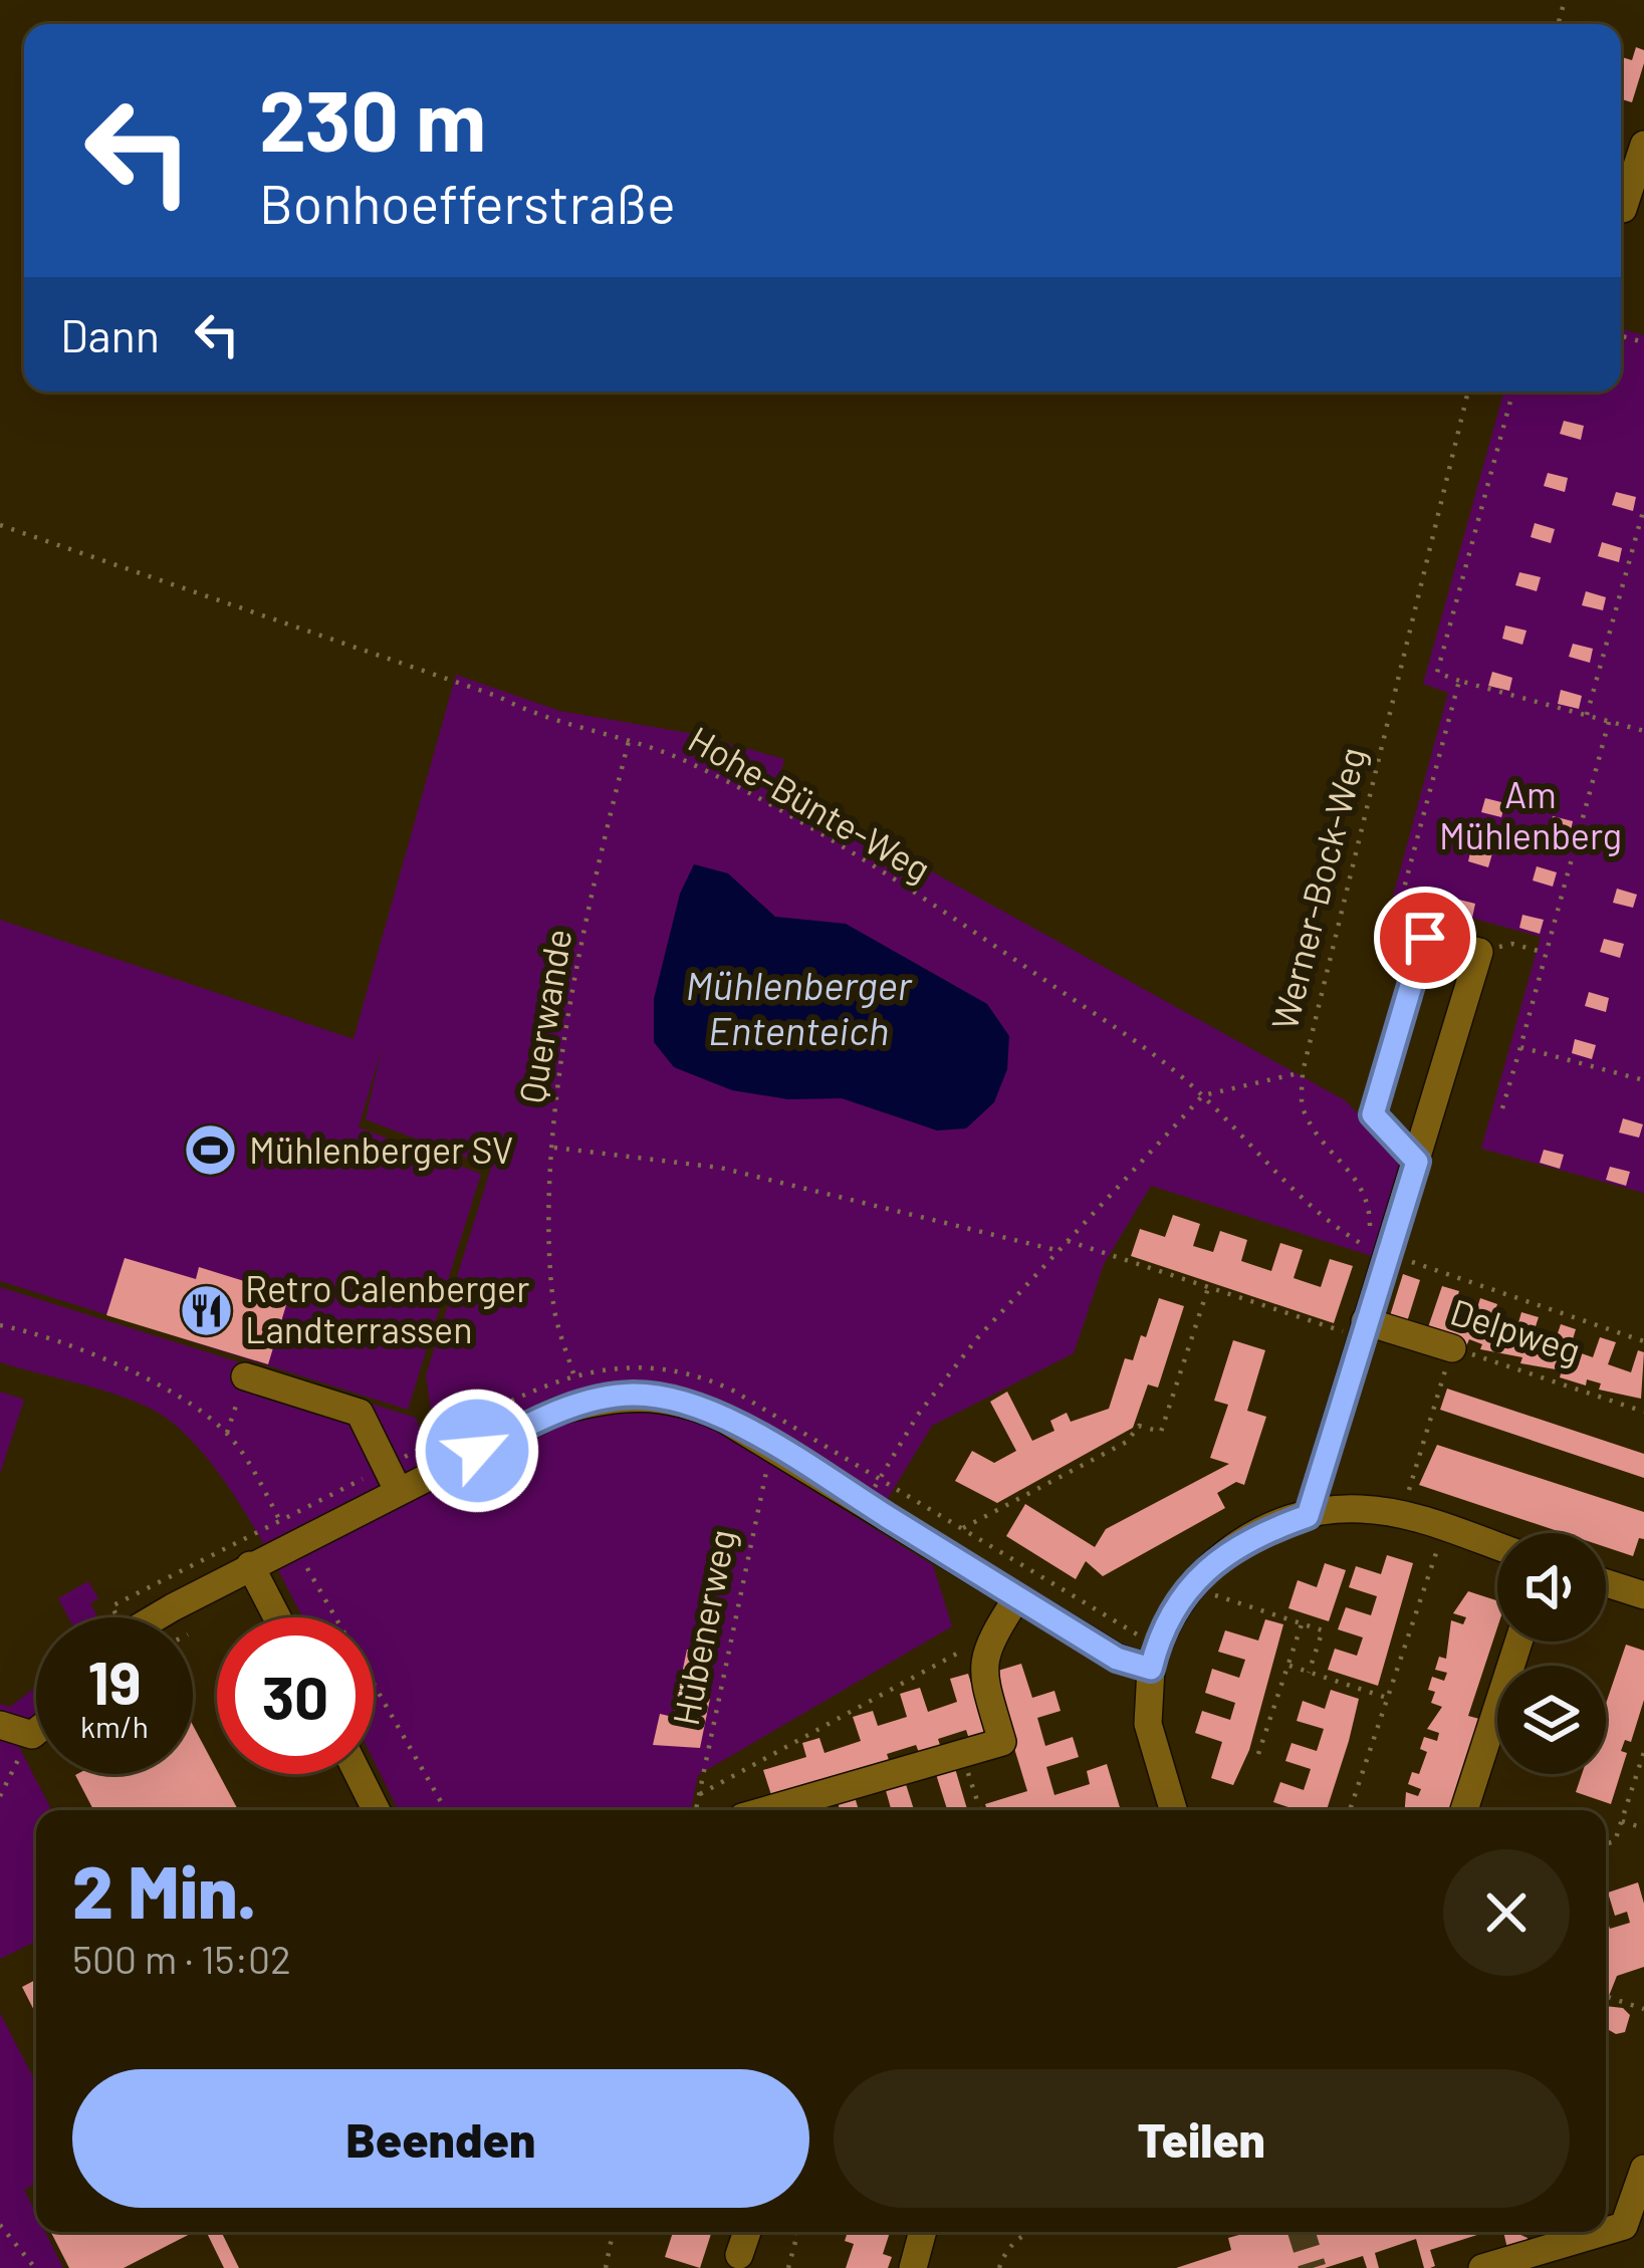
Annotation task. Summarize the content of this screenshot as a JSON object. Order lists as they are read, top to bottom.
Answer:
{
  "streets": {
    "street": ["Delpweg"],
    "path": [
      "Hohe-Bünte-Weg",
      "Werner-Bock-Weg",
      "Querwande",
      "Hübenerweg"
    ]
  },
  "crossings": [
    ["Hohe-Bünte-Weg", "Werner-Bock-Weg"],
    ["Hohe-Bünte-Weg", "Querwande"]
  ],
  "water": ["Mühlenberger Ententeich"],
  "parks": ["Am Mühlenberg"],
  "places": {
    "sports": ["Mühlenberger SV"],
    "restaurant": ["Retro Calenberger Landterrassen"]
  },
  "page": {
    "turn": ["230 m", "Bonhoefferstraße"],
    "then": "Dann",
    "speed": "19 km/h",
    "limit": "30",
    "heading": ["2 Min.", "500 m · 15:02"],
    "buttons": ["Beenden", "Teilen"]
  }
}
